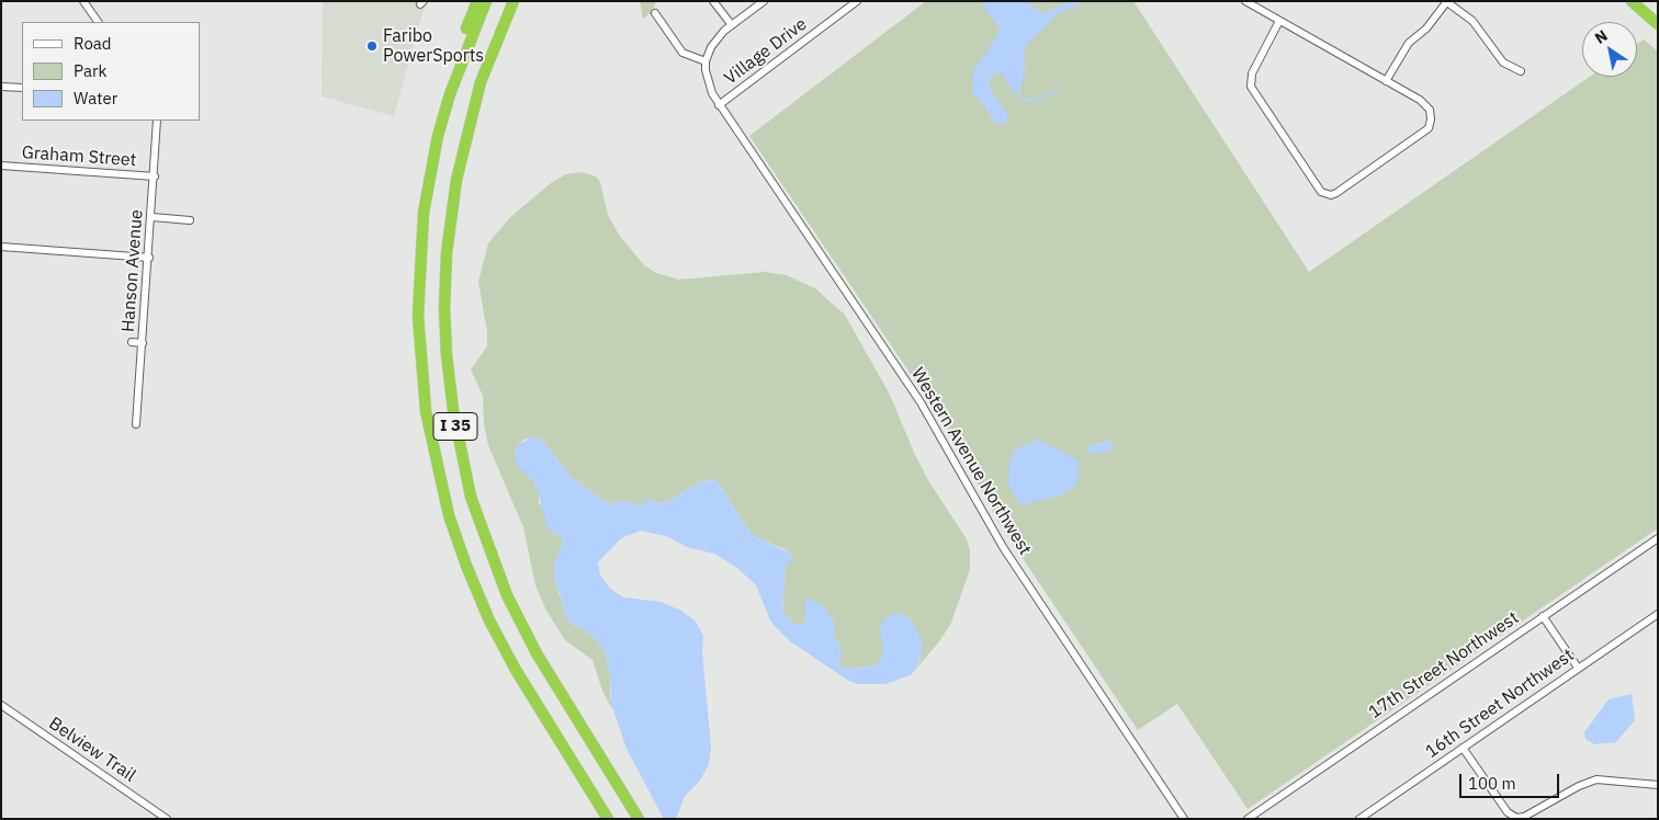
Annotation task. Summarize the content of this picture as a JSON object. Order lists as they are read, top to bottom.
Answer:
{
  "streets": {
    "highway": ["I 35"],
    "street": [
      "Village Drive",
      "Graham Street",
      "Hanson Avenue",
      "Western Avenue Northwest",
      "17th Street Northwest",
      "16th Street Northwest",
      "Belview Trail"
    ]
  },
  "crossings": [
    ["Village Drive", "Western Avenue Northwest"],
    ["Graham Street", "Hanson Avenue"]
  ],
  "places": ["Faribo PowerSports"],
  "legend": ["Road", "Park", "Water"],
  "scale_bar": "100 m",
  "north": "top left"
}
